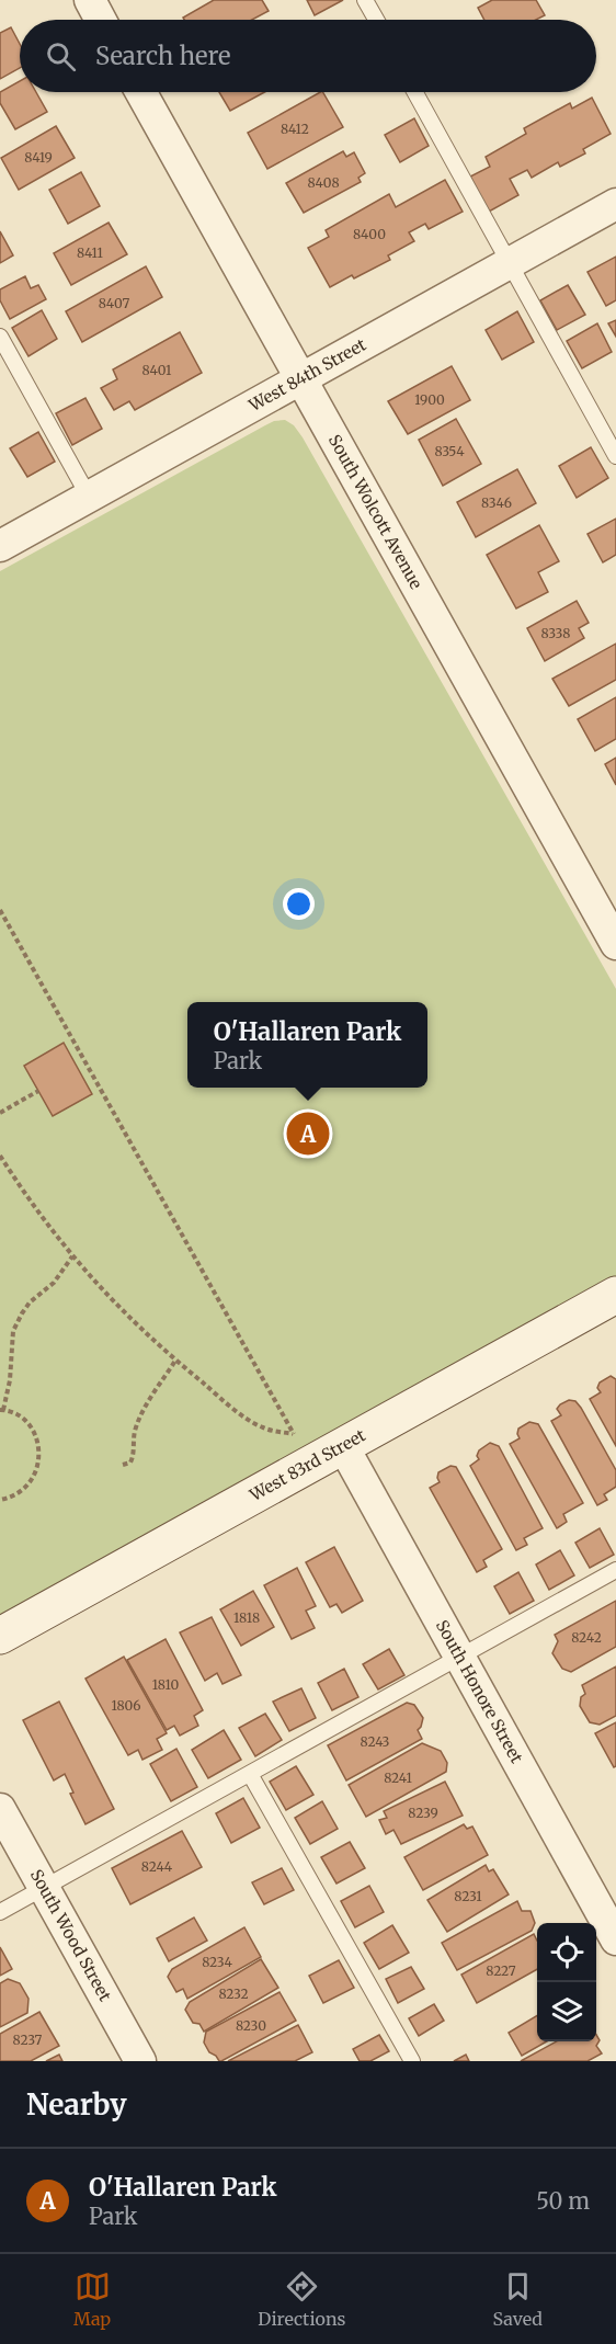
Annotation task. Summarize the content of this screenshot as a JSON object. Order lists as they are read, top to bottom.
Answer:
{
  "streets": {
    "street": [
      "West 84th Street",
      "South Wolcott Avenue",
      "West 83rd Street",
      "South Honore Street",
      "South Wood Street"
    ]
  },
  "crossings": [
    ["West 84th Street", "South Wolcott Avenue"],
    ["West 83rd Street", "South Honore Street"]
  ],
  "house_numbers": [
    "8412",
    "8419",
    "8408",
    "8400",
    "8411",
    "8407",
    "8401",
    "1900",
    "8354",
    "8346",
    "8338",
    "1818",
    "8242",
    "1810",
    "1806",
    "8243",
    "8241",
    "8239",
    "8244",
    "8231",
    "8234",
    "8227",
    "8232",
    "8230",
    "8237"
  ],
  "page": {
    "search": "Search here",
    "popup": ["O'Hallaren Park", "Park"],
    "pins": "A",
    "heading": "Nearby",
    "list": [
      {
        "mark": "A",
        "name": "O'Hallaren Park",
        "note": "Park",
        "value": "50 m"
      }
    ],
    "nav": ["Map", "Directions", "Saved"]
  }
}
